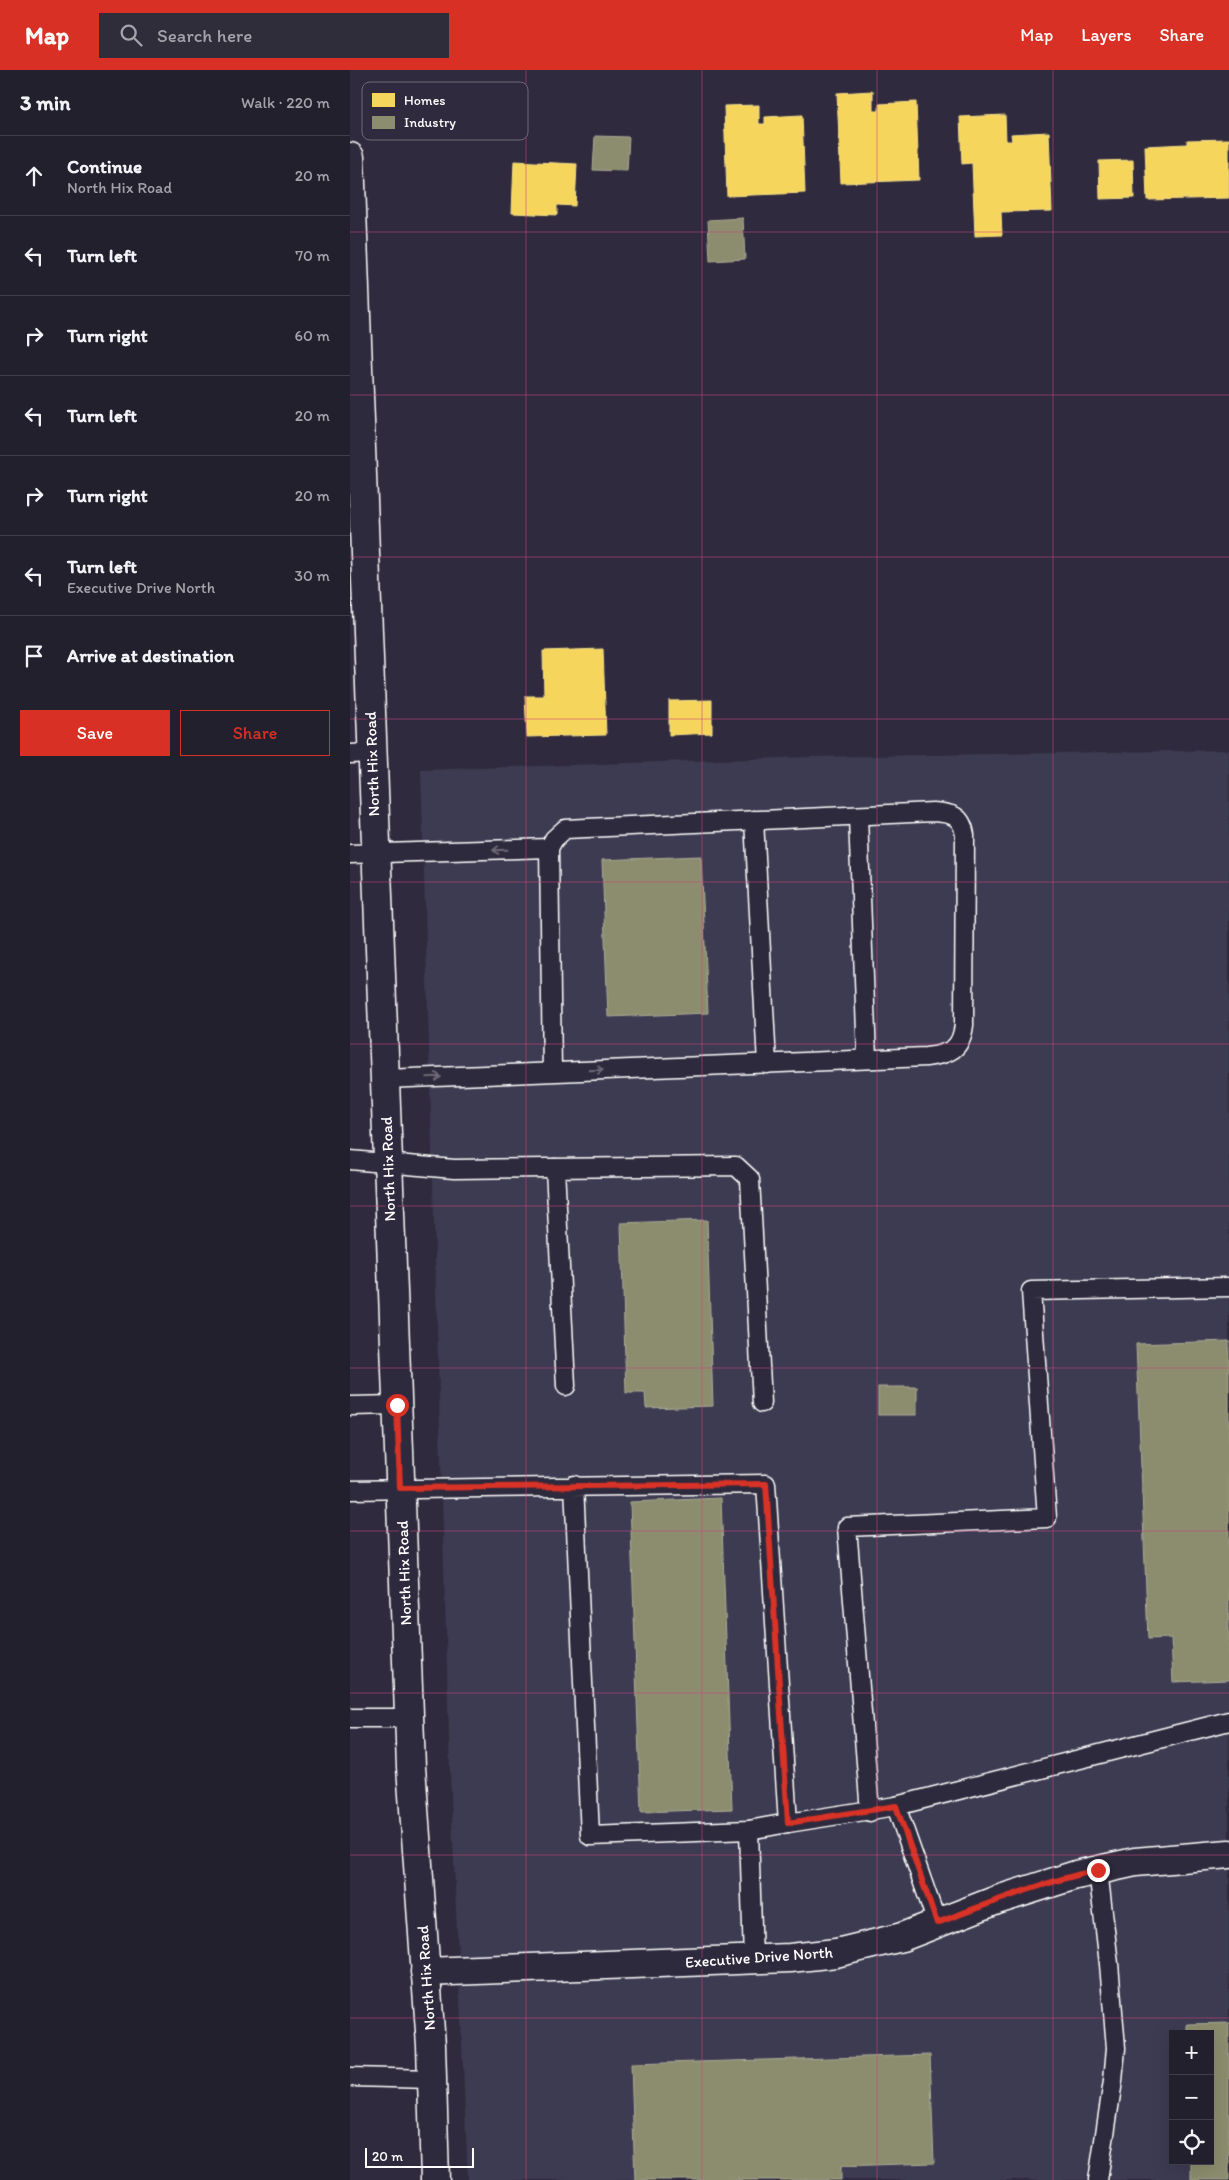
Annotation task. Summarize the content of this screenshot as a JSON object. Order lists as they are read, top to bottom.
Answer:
{
  "streets": {
    "street": ["North Hix Road", "Executive Drive North"]
  },
  "crossings": [
    ["North Hix Road", "Executive Drive North"]
  ],
  "legend": ["Homes", "Industry"],
  "scale_bar": "20 m",
  "page": {
    "header": "Map",
    "search": "Search here",
    "nav": ["Map", "Layers", "Share"],
    "heading": ["3 min", "Walk · 220 m"],
    "list": [
      ["Continue", "North Hix Road", "20 m"],
      ["Turn left", "70 m"],
      ["Turn right", "60 m"],
      ["Turn left", "20 m"],
      ["Turn right", "20 m"],
      ["Turn left", "Executive Drive North", "30 m"],
      "Arrive at destination"
    ],
    "buttons": ["Save", "Share"],
    "map_buttons": ["+", "−"],
    "scale": "20 m"
  }
}
